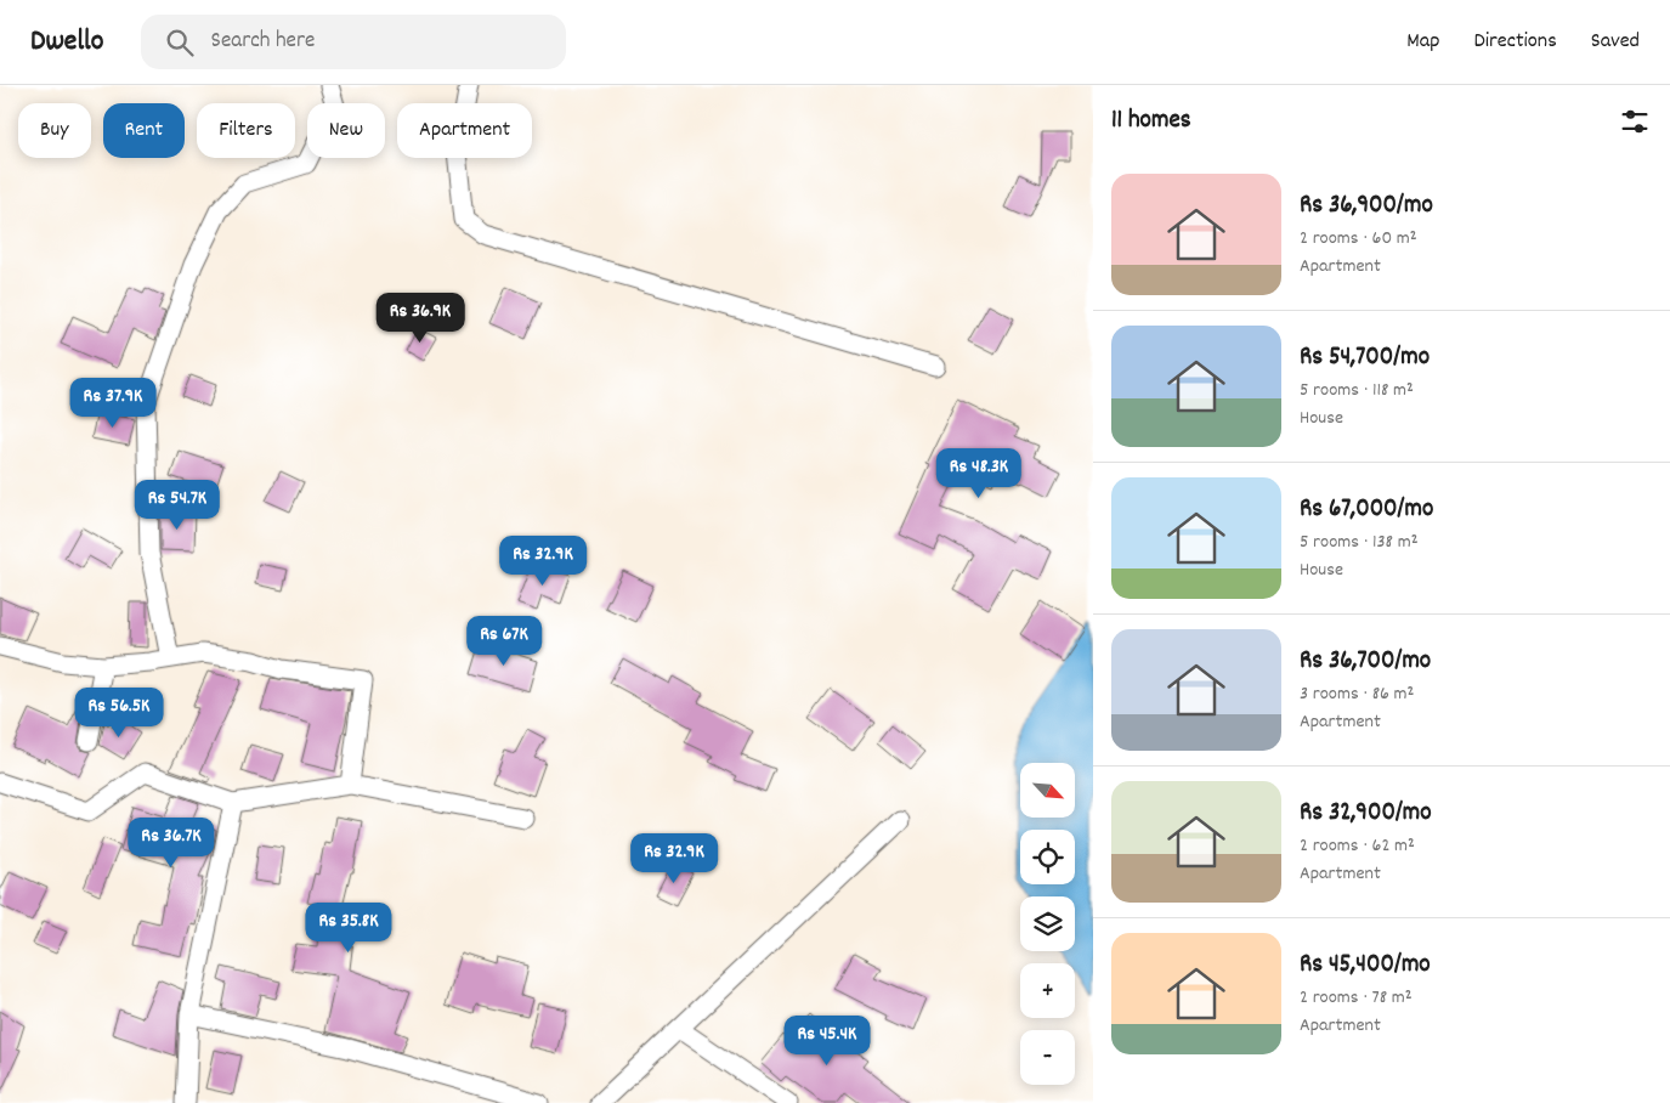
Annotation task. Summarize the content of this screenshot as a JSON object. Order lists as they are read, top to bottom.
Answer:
{
  "north": "bottom right",
  "page": {
    "header": "Dwello",
    "search": "Search here",
    "nav": ["Map", "Directions", "Saved"],
    "heading": "11 homes",
    "chip": [
      "Buy",
      "Rent",
      "Filters",
      "New",
      "Apartment"
    ],
    "list": [
      {
        "name": "Rs 36,900/mo",
        "note": "2 rooms · 60 m² · Apartment"
      },
      {
        "name": "Rs 54,700/mo",
        "note": "5 rooms · 118 m² · House"
      },
      {
        "name": "Rs 67,000/mo",
        "note": "5 rooms · 138 m² · House"
      },
      {
        "name": "Rs 36,700/mo",
        "note": "3 rooms · 86 m² · Apartment"
      },
      {
        "name": "Rs 32,900/mo",
        "note": "2 rooms · 62 m² · Apartment"
      },
      {
        "name": "Rs 45,400/mo",
        "note": "2 rooms · 78 m² · Apartment"
      }
    ],
    "price": [
      "Rs 36.9K",
      "Rs 37.9K",
      "Rs 48.3K",
      "Rs 54.7K",
      "Rs 32.9K",
      "Rs 67K",
      "Rs 56.5K",
      "Rs 36.7K",
      "Rs 32.9K",
      "Rs 35.8K",
      "Rs 45.4K"
    ],
    "map_buttons": ["+", "−"]
  }
}
